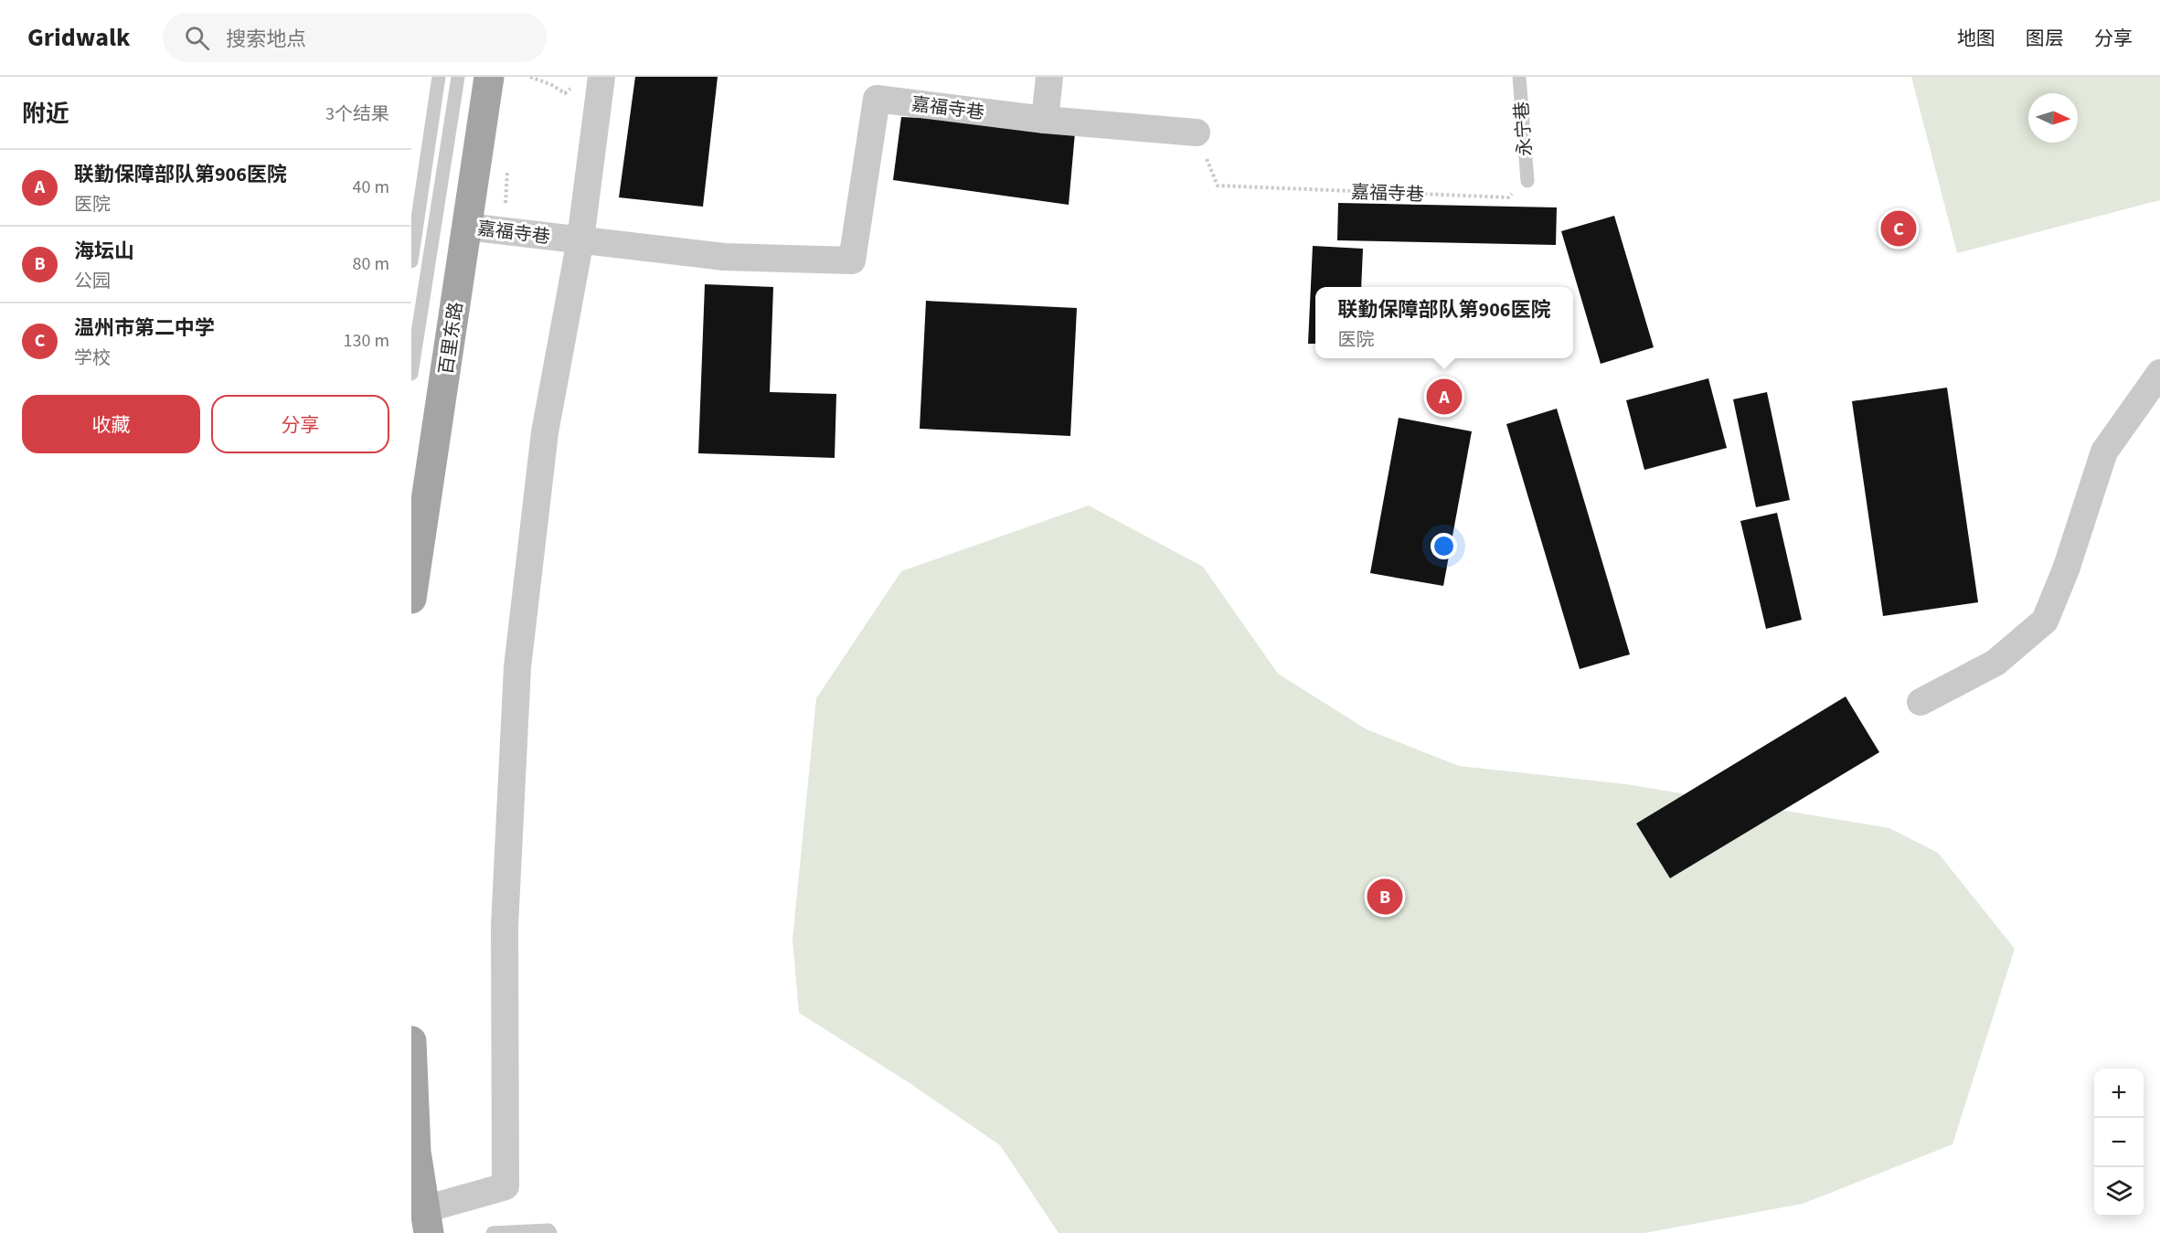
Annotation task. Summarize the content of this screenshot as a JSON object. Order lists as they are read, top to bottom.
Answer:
{
  "streets": {
    "main road": ["百里东路"],
    "street": ["嘉福寺巷"],
    "lane": ["永宁巷"]
  },
  "crossings": [
    ["嘉福寺巷", "永宁巷"],
    ["嘉福寺巷", "百里东路"]
  ],
  "north": "right",
  "page": {
    "header": "Gridwalk",
    "search": "搜索地点",
    "nav": ["地图", "图层", "分享"],
    "heading": ["附近", "3个结果"],
    "list": [
      {
        "mark": "A",
        "name": "联勤保障部队第906医院",
        "note": "医院",
        "value": "40 m"
      },
      {
        "mark": "B",
        "name": "海坛山",
        "note": "公园",
        "value": "80 m"
      },
      {
        "mark": "C",
        "name": "温州市第二中学",
        "note": "学校",
        "value": "130 m"
      }
    ],
    "pins": ["C", "A", "B"],
    "popup": ["联勤保障部队第906医院", "医院"],
    "buttons": ["收藏", "分享"],
    "map_buttons": ["+", "−"]
  }
}
